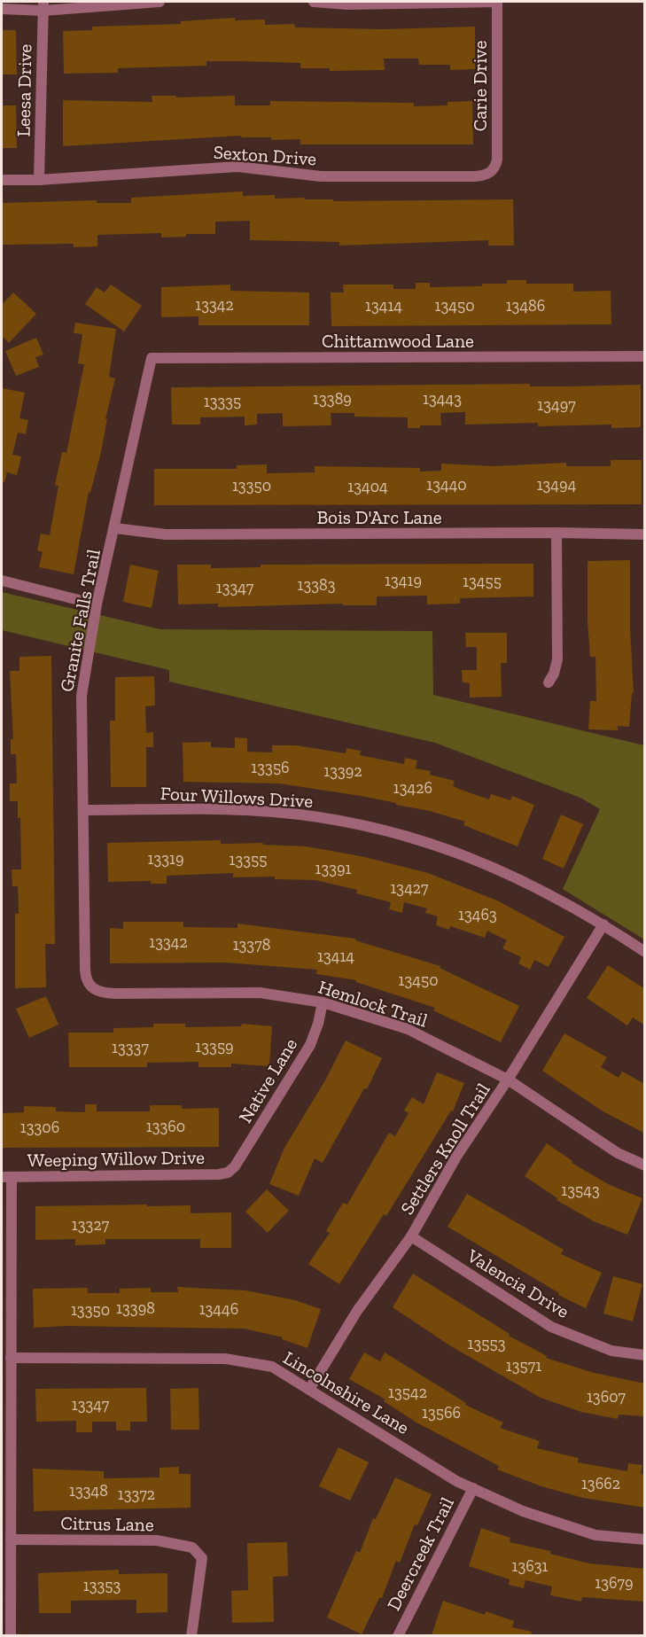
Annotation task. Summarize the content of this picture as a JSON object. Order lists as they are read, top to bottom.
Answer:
{
  "streets": {
    "street": [
      "Carie Drive",
      "Leesa Drive",
      "Sexton Drive",
      "Chittamwood Lane",
      "Bois D'Arc Lane",
      "Granite Falls Trail",
      "Four Willows Drive",
      "Hemlock Trail",
      "Native Lane",
      "Settlers Knoll Trail",
      "Weeping Willow Drive",
      "Valencia Drive",
      "Lincolnshire Lane",
      "Citrus Lane",
      "Deercreek Trail"
    ]
  },
  "crossings": [
    ["Carie Drive", "Sexton Drive"],
    ["Leesa Drive", "Sexton Drive"],
    ["Chittamwood Lane", "Granite Falls Trail"],
    ["Bois D'Arc Lane", "Granite Falls Trail"],
    ["Granite Falls Trail", "Four Willows Drive"],
    ["Granite Falls Trail", "Hemlock Trail"],
    ["Four Willows Drive", "Settlers Knoll Trail"],
    ["Hemlock Trail", "Native Lane"],
    ["Hemlock Trail", "Settlers Knoll Trail"],
    ["Native Lane", "Weeping Willow Drive"],
    ["Settlers Knoll Trail", "Valencia Drive"],
    ["Settlers Knoll Trail", "Lincolnshire Lane"],
    ["Lincolnshire Lane", "Deercreek Trail"]
  ],
  "house_numbers": [
    "13342",
    "13414",
    "13450",
    "13486",
    "13389",
    "13443",
    "13335",
    "13497",
    "13440",
    "13494",
    "13350",
    "13404",
    "13419",
    "13455",
    "13383",
    "13347",
    "13356",
    "13392",
    "13426",
    "13319",
    "13355",
    "13391",
    "13427",
    "13463",
    "13342",
    "13378",
    "13414",
    "13450",
    "13359",
    "13337",
    "13360",
    "13306",
    "13543",
    "13327",
    "13398",
    "13446",
    "13350",
    "13553",
    "13571",
    "13542",
    "13607",
    "13347",
    "13566",
    "13662",
    "13348",
    "13372",
    "13631",
    "13679",
    "13353"
  ]
}
